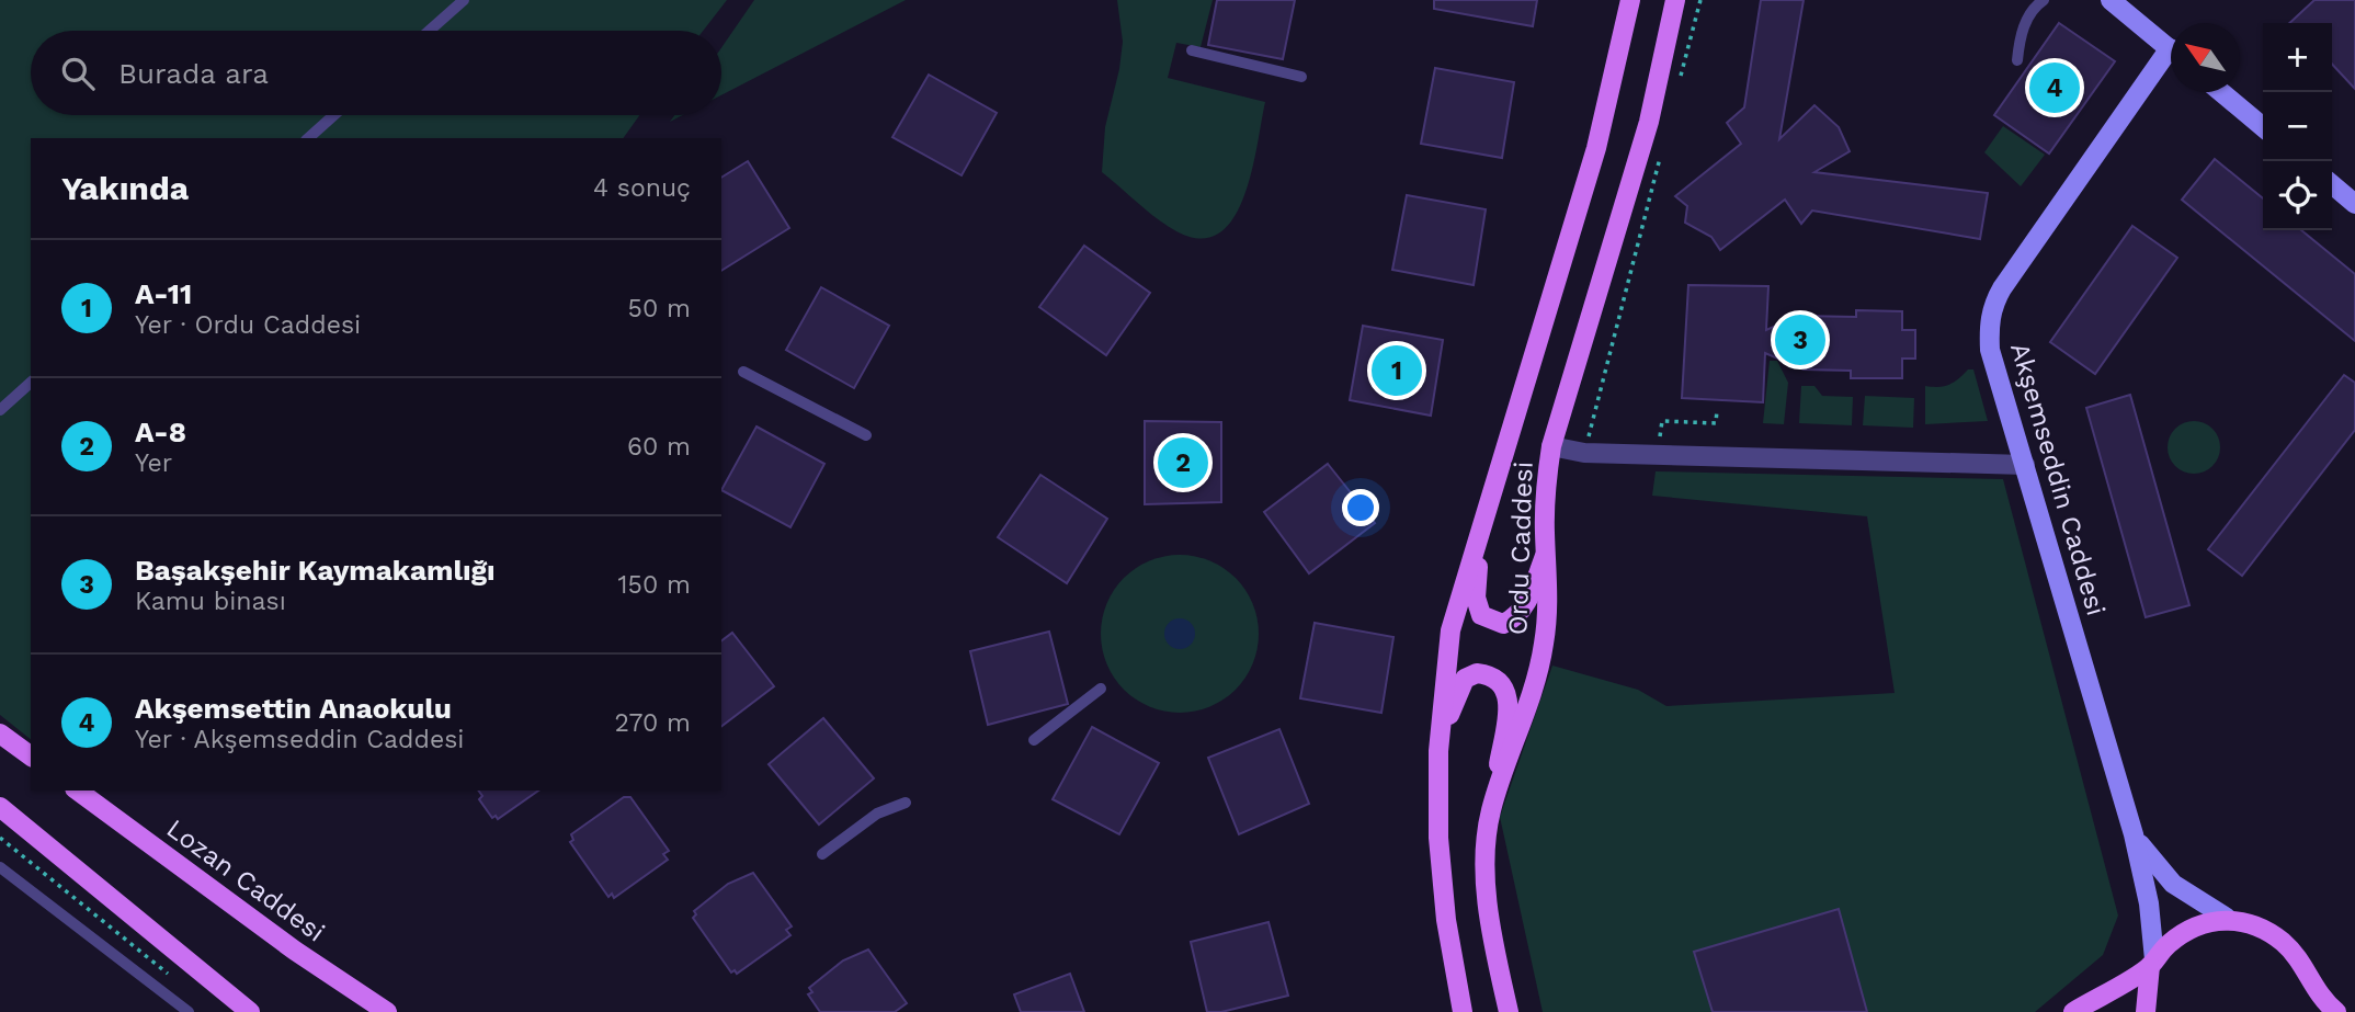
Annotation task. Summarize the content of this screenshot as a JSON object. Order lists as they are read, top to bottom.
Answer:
{
  "streets": {
    "main road": ["Ordu Caddesi", "Lozan Caddesi"],
    "street": ["Akşemseddin Caddesi"]
  },
  "north": "top left",
  "page": {
    "map_buttons": ["+", "−"],
    "search": "Burada ara",
    "pins": [
      "4",
      "3",
      "1",
      "2"
    ],
    "heading": ["Yakında", "4 sonuç"],
    "list": [
      {
        "mark": "1",
        "name": "A-11",
        "note": "Yer · Ordu Caddesi",
        "value": "50 m"
      },
      {
        "mark": "2",
        "name": "A-8",
        "note": "Yer",
        "value": "60 m"
      },
      {
        "mark": "3",
        "name": "Başakşehir Kaymakamlığı",
        "note": "Kamu binası",
        "value": "150 m"
      },
      {
        "mark": "4",
        "name": "Akşemsettin Anaokulu",
        "note": "Yer · Akşemseddin Caddesi",
        "value": "270 m"
      }
    ]
  }
}
